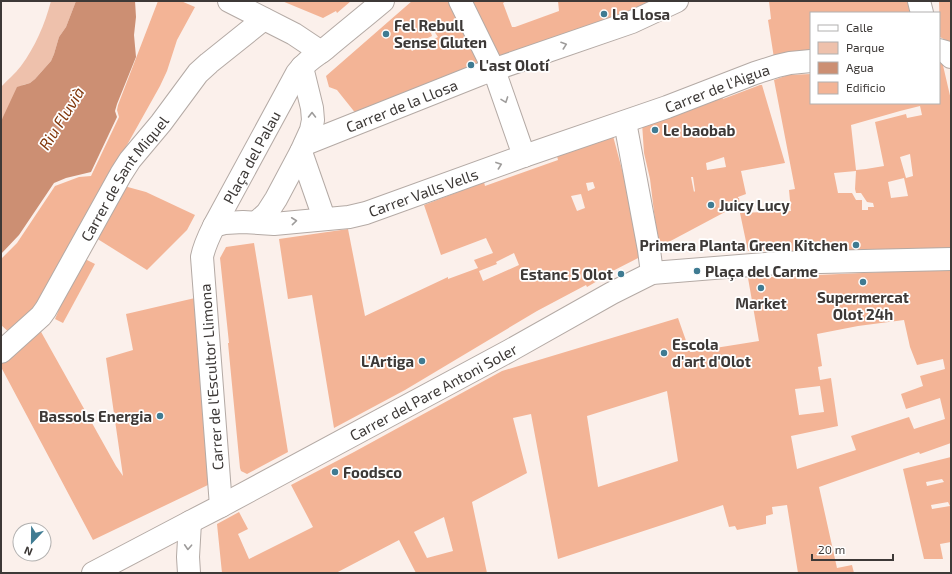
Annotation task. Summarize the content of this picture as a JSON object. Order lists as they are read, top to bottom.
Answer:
{
  "streets": {
    "street": [
      "Carrer de l'Aigua",
      "Carrer de la Llosa",
      "Plaça del Palau",
      "Carrer de Sant Miquel",
      "Carrer Valls Vells",
      "Carrer de l'Escultor Llimona",
      "Carrer del Pare Antoni Soler"
    ]
  },
  "crossings": [
    ["Carrer de l'Aigua", "Carrer Valls Vells"],
    ["Plaça del Palau", "Carrer Valls Vells"],
    ["Plaça del Palau", "Carrer de l'Escultor Llimona"],
    ["Carrer de l'Escultor Llimona", "Carrer del Pare Antoni Soler"]
  ],
  "one_way": ["Carrer de la Llosa", "Carrer Valls Vells"],
  "water": ["Riu Fluvià"],
  "places": [
    "La Llosa",
    "Fel Rebull Sense Gluten",
    "L'ast Olotí",
    "Le baobab",
    "Juicy Lucy",
    "Primera Planta Green Kitchen",
    "Plaça del Carme",
    "Estanc 5 Olot",
    "Supermercat Olot 24h",
    "Market",
    "Escola d'art d'Olot",
    "L'Artiga",
    "Bassols Energia",
    "Foodsco"
  ],
  "legend": [
    "Calle",
    "Parque",
    "Agua",
    "Edificio"
  ],
  "scale_bar": "20 m",
  "north": "bottom"
}
